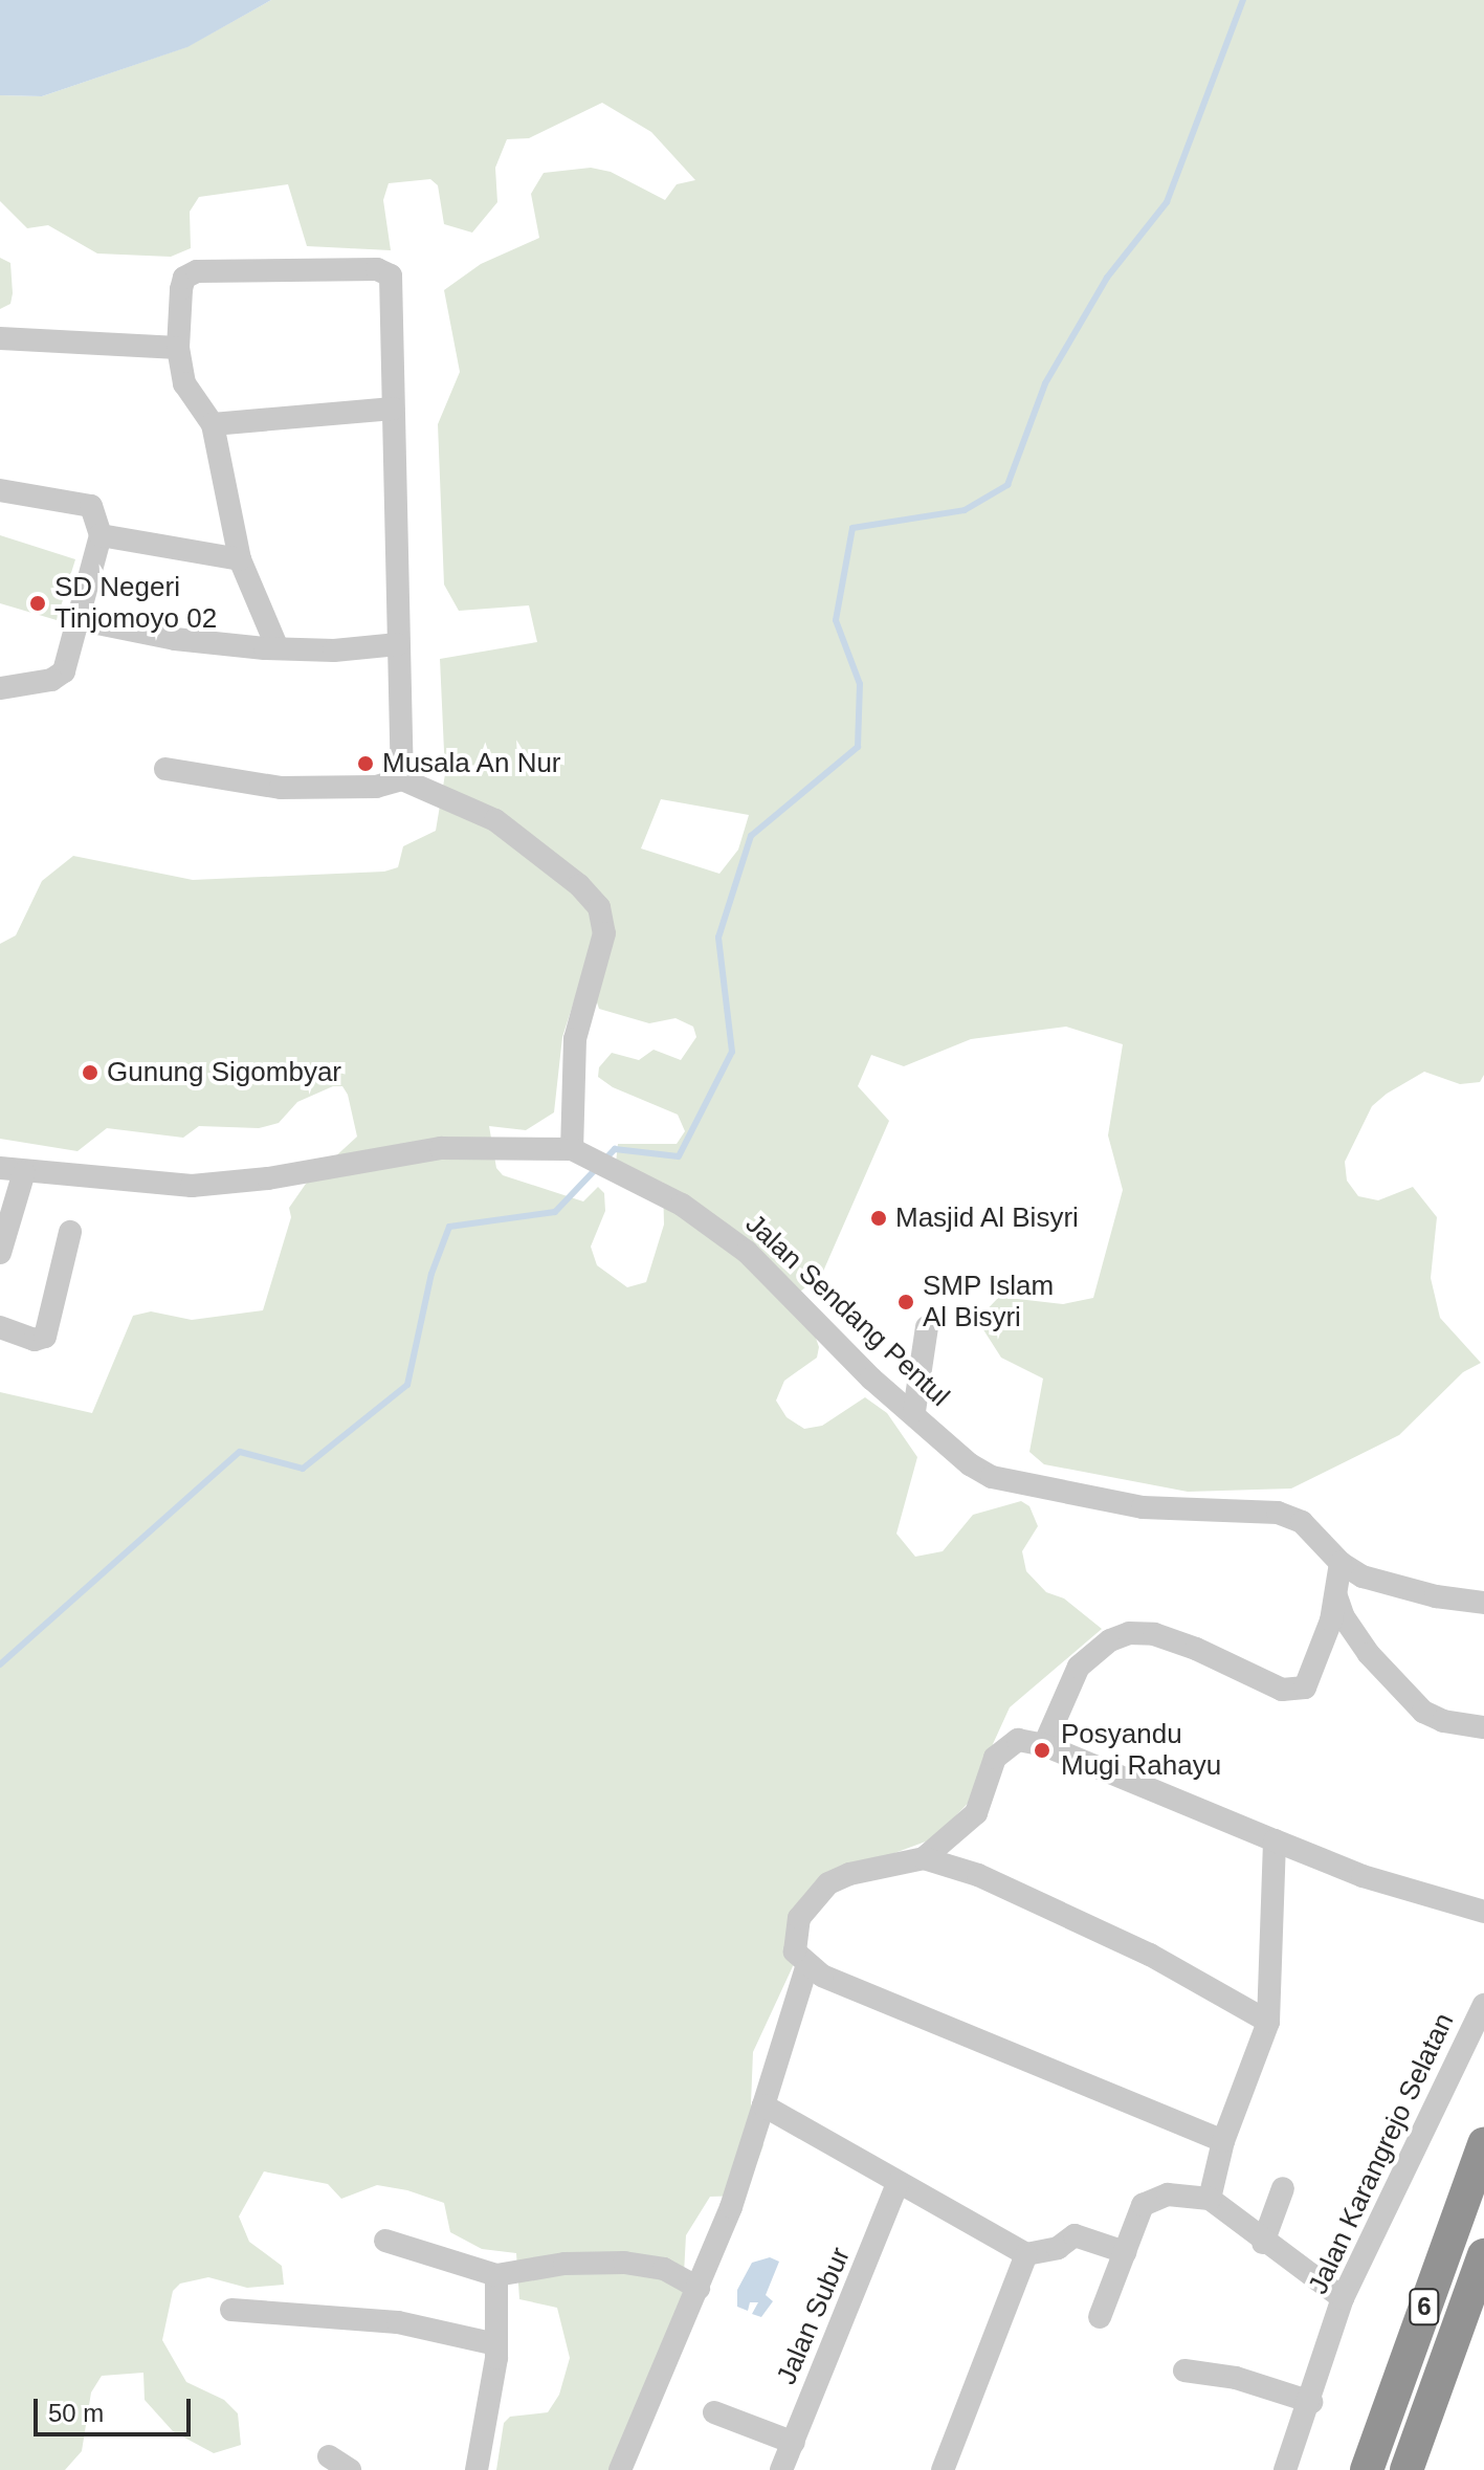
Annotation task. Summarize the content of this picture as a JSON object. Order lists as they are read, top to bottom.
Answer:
{
  "streets": {
    "highway": ["6"],
    "street": ["Jalan Sendang Pentul", "Jalan Karangrejo Selatan", "Jalan Subur"]
  },
  "places": [
    "SD Negeri Tinjomoyo 02",
    "Musala An Nur",
    "Gunung Sigombyar",
    "Masjid Al Bisyri",
    "SMP Islam Al Bisyri",
    "Posyandu Mugi Rahayu"
  ],
  "scale_bar": "50 m"
}
